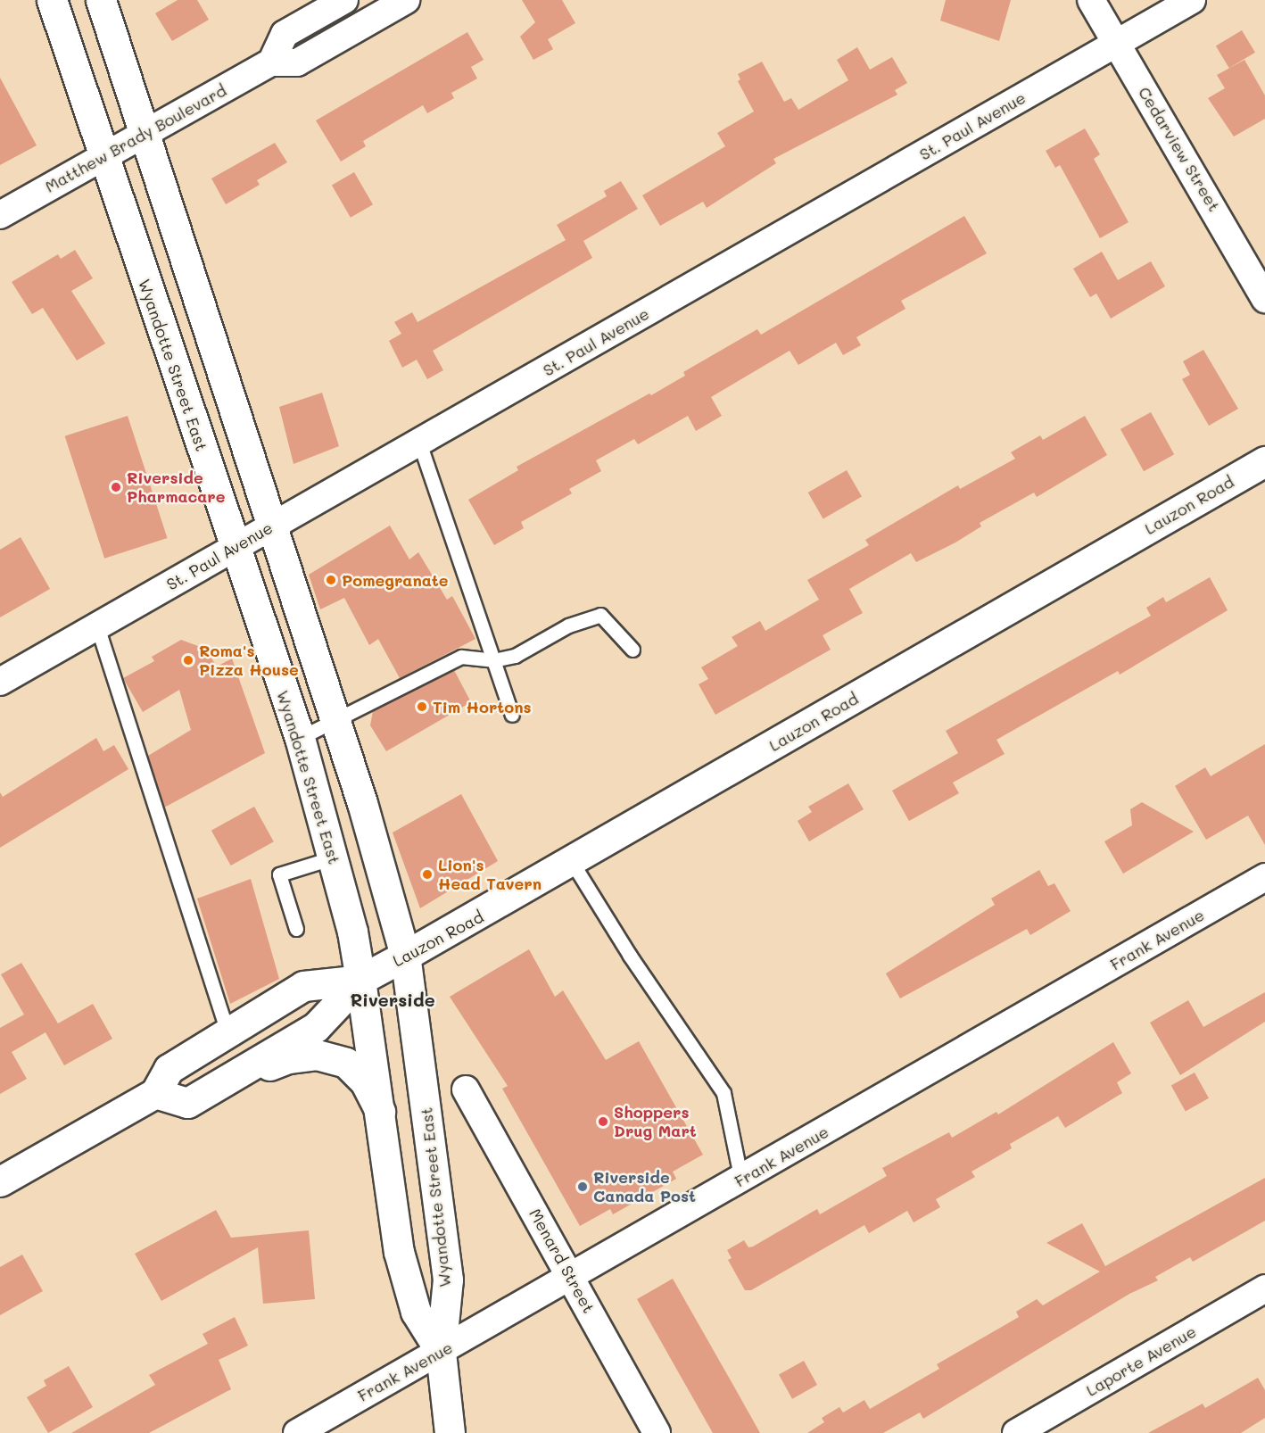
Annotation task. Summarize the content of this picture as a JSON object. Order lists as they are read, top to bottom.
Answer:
{
  "streets": {
    "main road": ["Wyandotte Street East", "Lauzon Road"],
    "street": [
      "St. Paul Avenue",
      "Matthew Brady Boulevard",
      "Cedarview Street",
      "Frank Avenue",
      "Menard Street",
      "Laporte Avenue"
    ]
  },
  "crossings": [
    ["St. Paul Avenue", "Cedarview Street"],
    ["St. Paul Avenue", "Wyandotte Street East"],
    ["Matthew Brady Boulevard", "Wyandotte Street East"],
    ["Wyandotte Street East", "Lauzon Road"],
    ["Wyandotte Street East", "Frank Avenue"],
    ["Frank Avenue", "Menard Street"]
  ],
  "districts": ["Riverside"],
  "places": [
    "Riverside Pharmacare",
    "Pomegranate",
    "Roma's Pizza House",
    "Tim Hortons",
    "Lion's Head Tavern",
    "Shoppers Drug Mart",
    "Riverside Canada Post"
  ]
}
